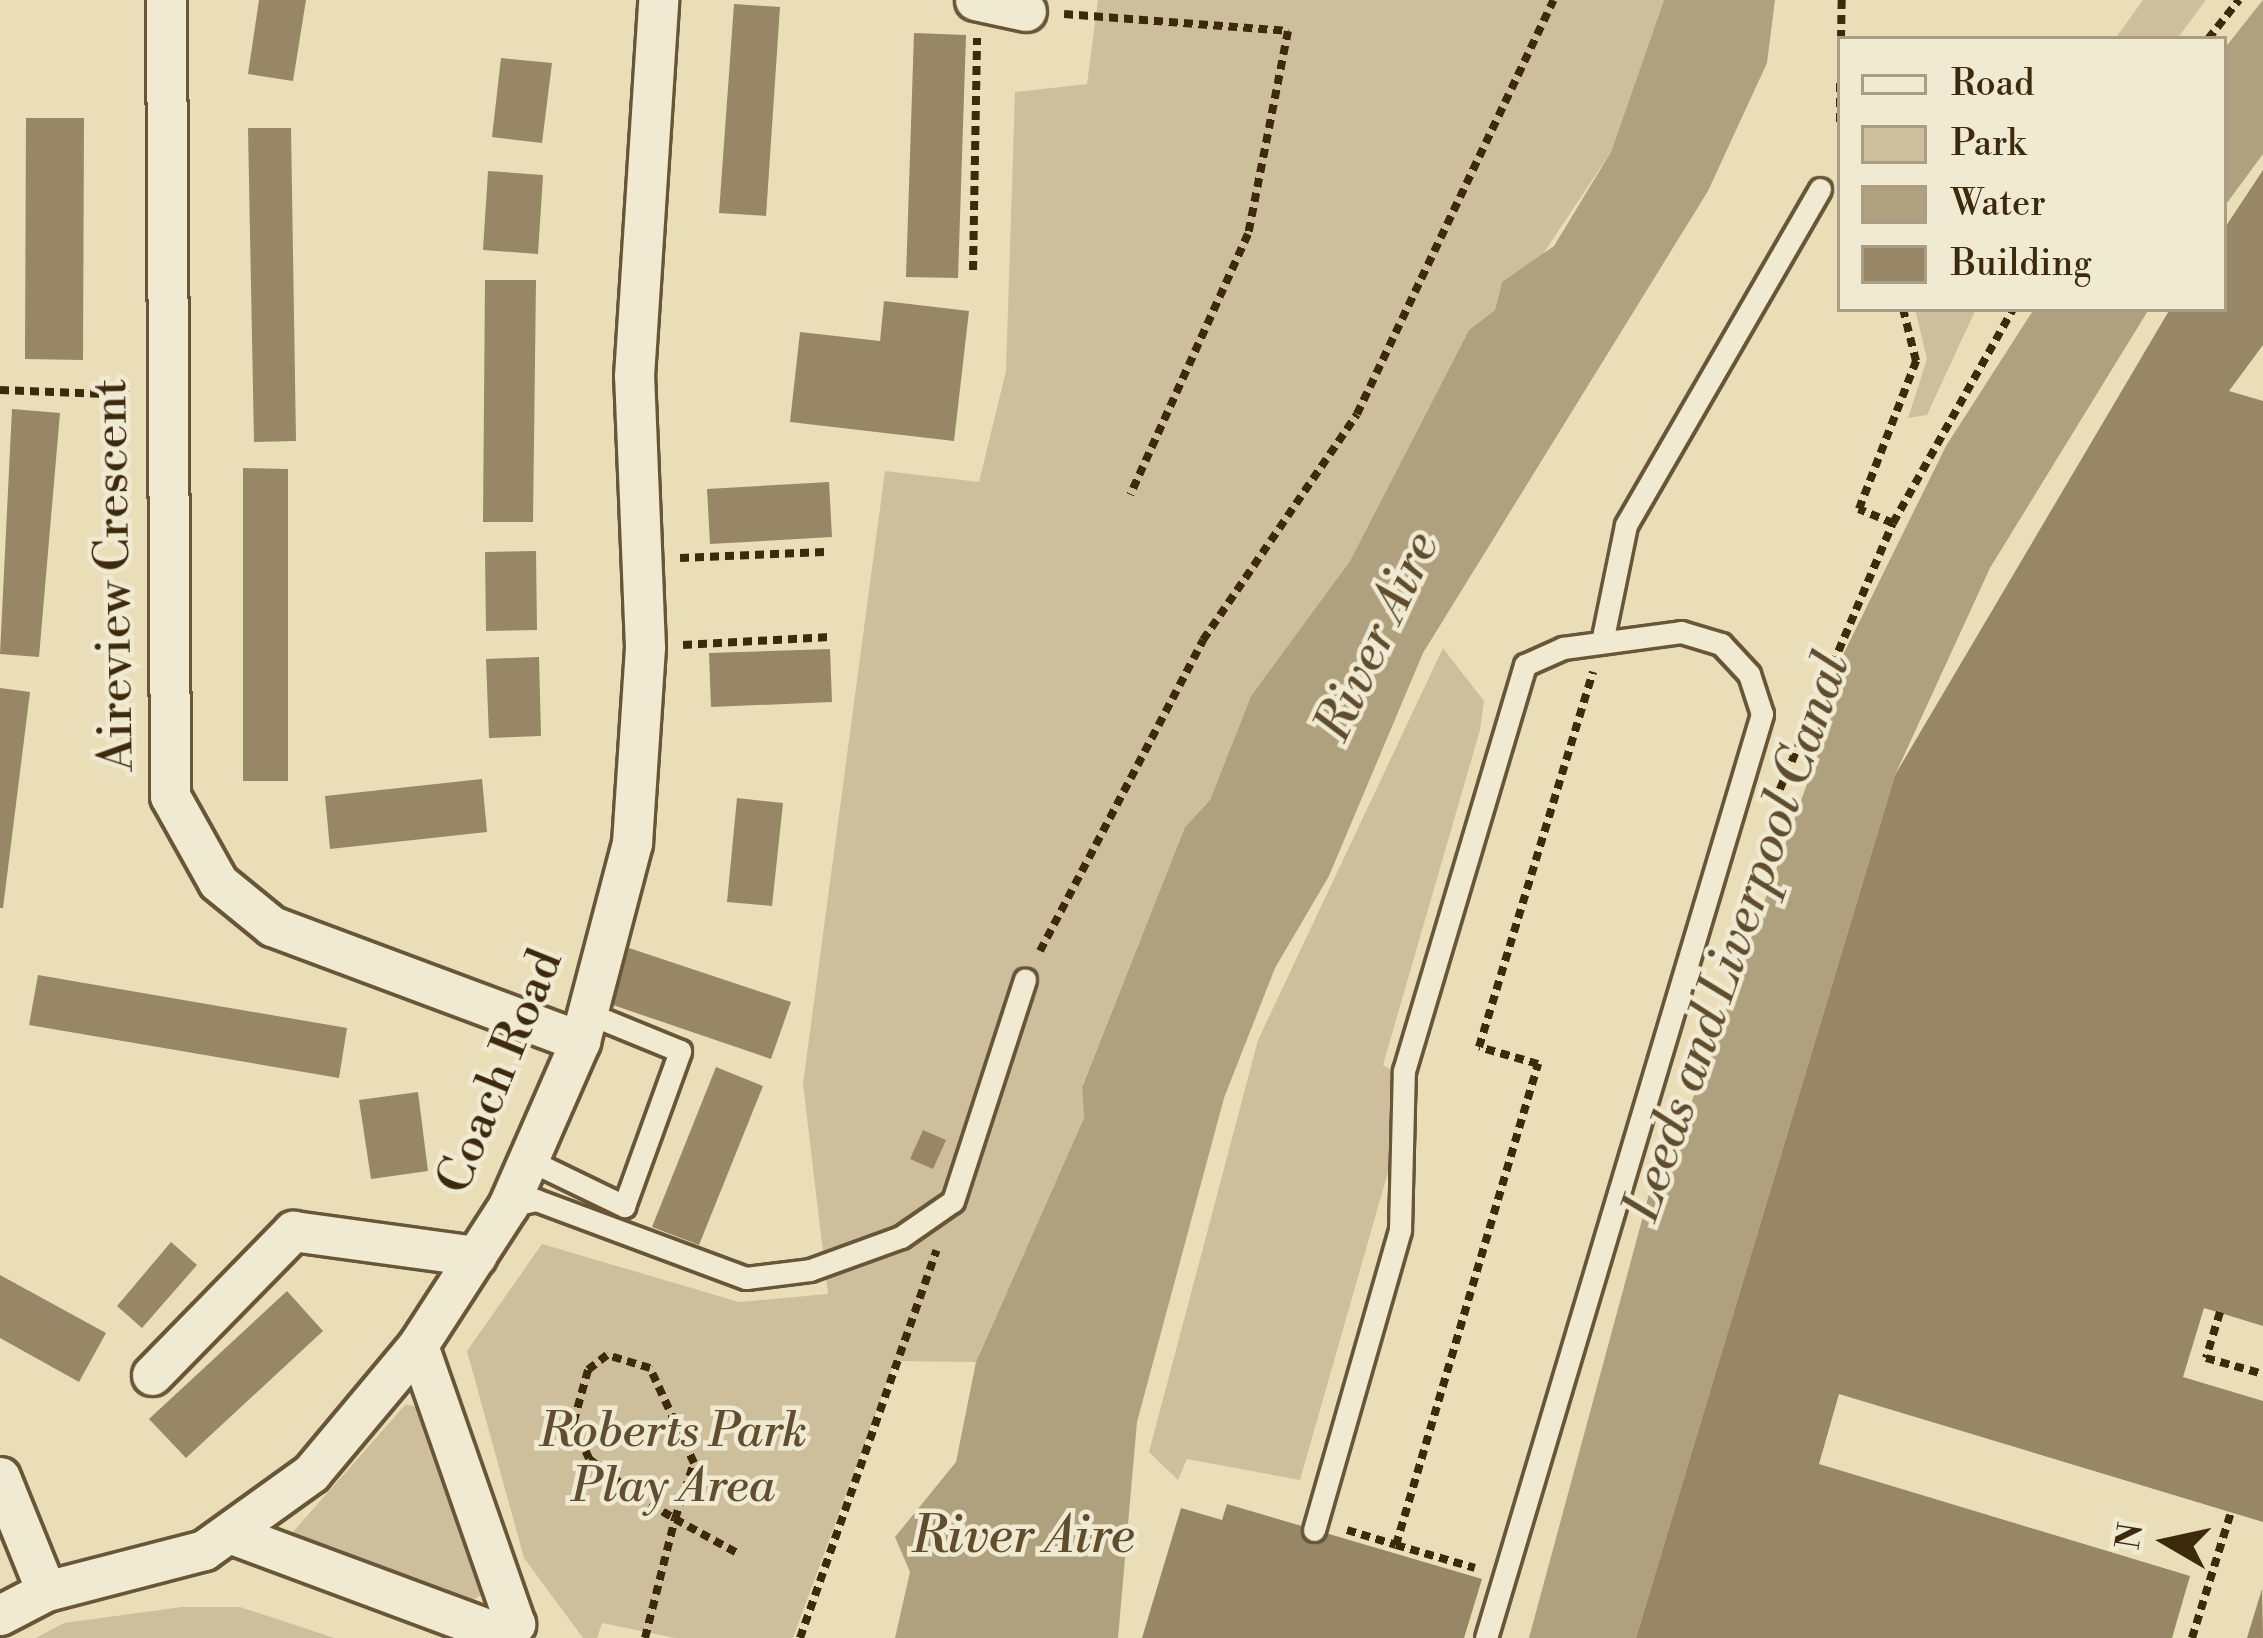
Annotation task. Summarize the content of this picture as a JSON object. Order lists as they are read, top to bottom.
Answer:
{
  "streets": {
    "street": ["Aireview Crescent", "Coach Road"]
  },
  "crossings": [
    ["Aireview Crescent", "Coach Road"]
  ],
  "water": ["River Aire", "Leeds and Liverpool Canal"],
  "parks": ["Roberts Park Play Area"],
  "legend": [
    "Road",
    "Park",
    "Water",
    "Building"
  ],
  "north": "left"
}
